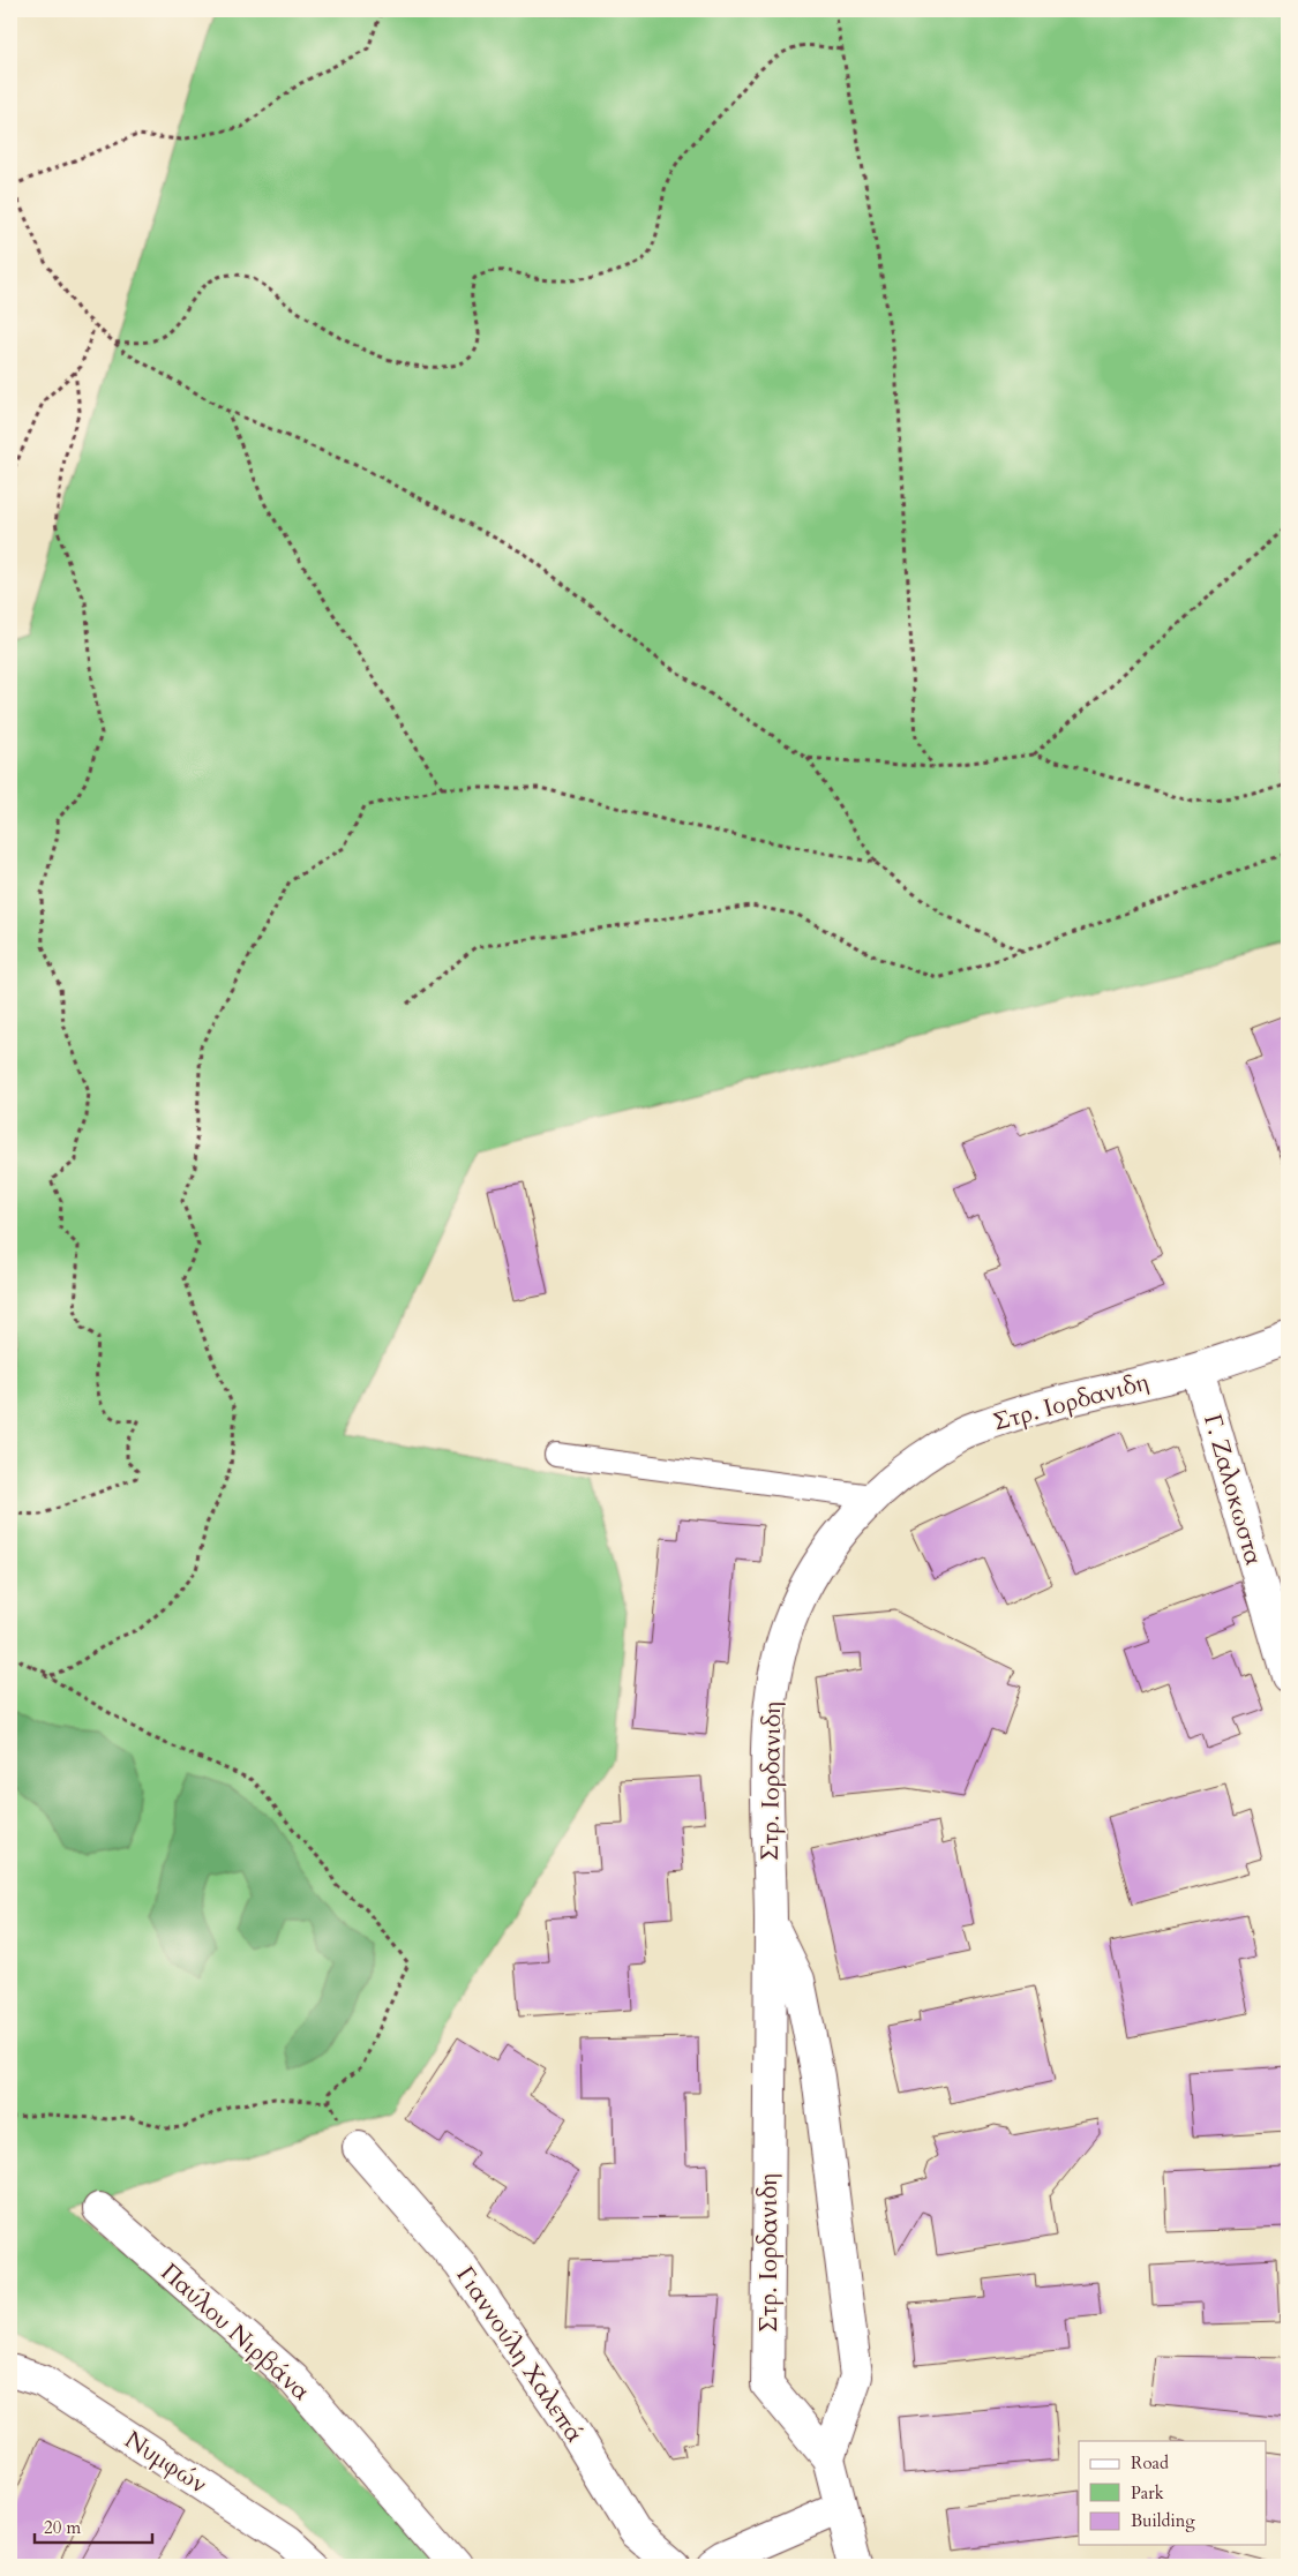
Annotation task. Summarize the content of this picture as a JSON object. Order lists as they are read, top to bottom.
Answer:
{
  "streets": {
    "street": [
      "Στρ. Ιορδανιδη",
      "Γ. Ζαλοκωστα",
      "Παύλου Νιρβάνα",
      "Γιαννούλη Χαλεπά",
      "Νυμφών"
    ]
  },
  "crossings": [
    ["Στρ. Ιορδανιδη", "Γ. Ζαλοκωστα"]
  ],
  "legend": ["Road", "Park", "Building"],
  "scale_bar": "20 m"
}
